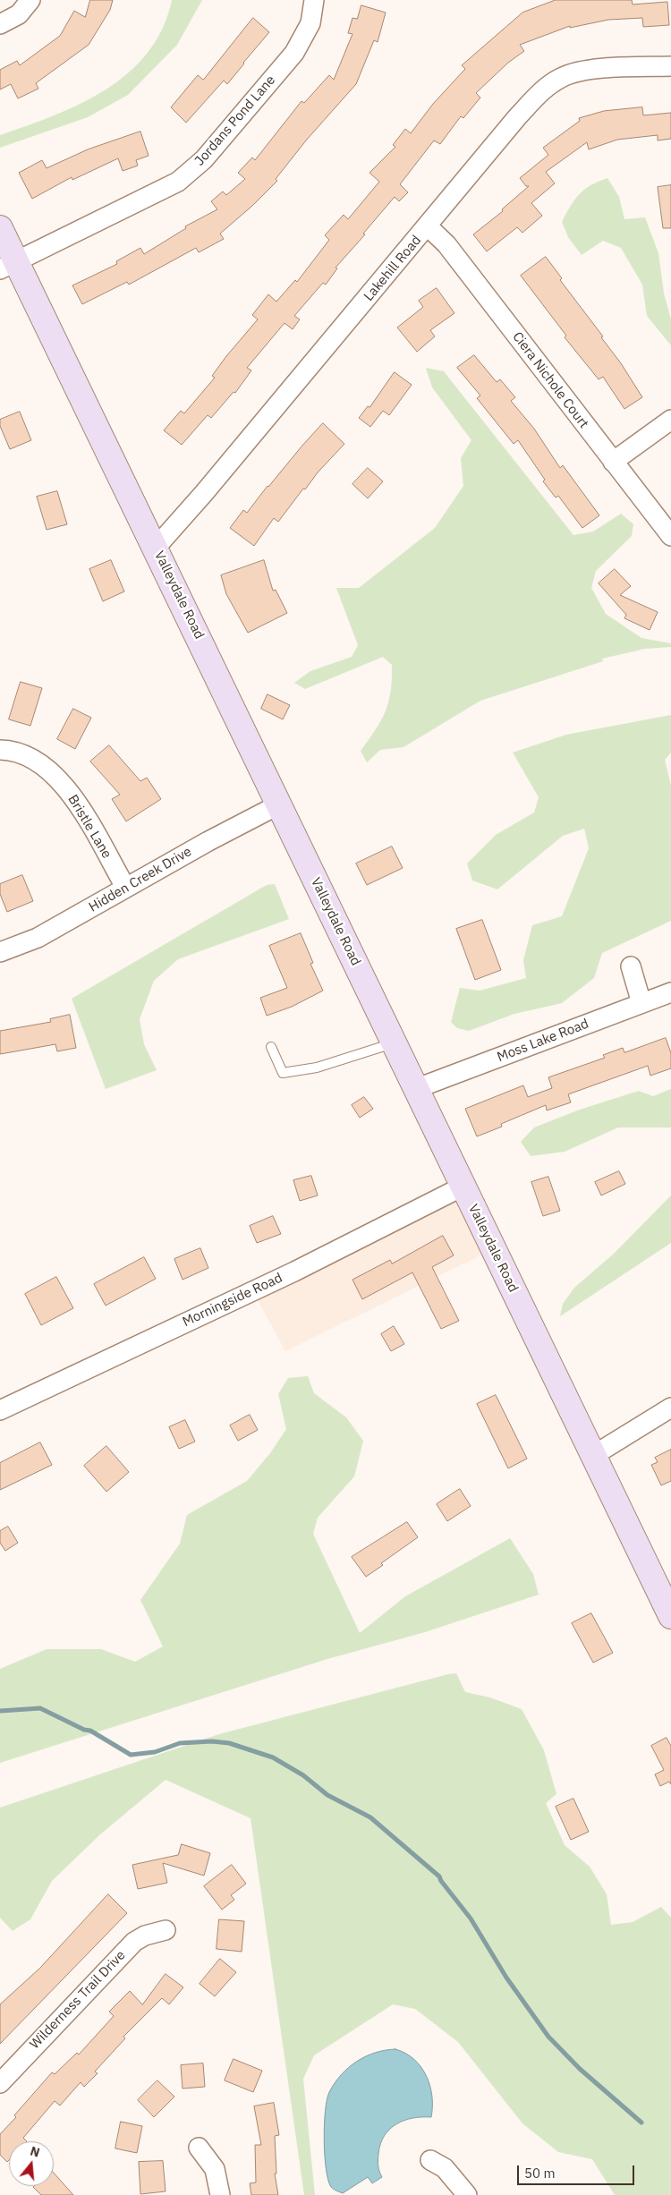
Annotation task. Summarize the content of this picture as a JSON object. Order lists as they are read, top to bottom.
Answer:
{
  "streets": {
    "street": [
      "Jordans Pond Lane",
      "Lakehill Road",
      "Ciera Nichole Court",
      "Valleydale Road",
      "Bristle Lane",
      "Hidden Creek Drive",
      "Moss Lake Road",
      "Morningside Road",
      "Wilderness Trail Drive"
    ]
  },
  "crossings": [
    ["Jordans Pond Lane", "Valleydale Road"],
    ["Lakehill Road", "Ciera Nichole Court"],
    ["Lakehill Road", "Valleydale Road"],
    ["Valleydale Road", "Hidden Creek Drive"],
    ["Valleydale Road", "Moss Lake Road"],
    ["Valleydale Road", "Morningside Road"],
    ["Bristle Lane", "Hidden Creek Drive"]
  ],
  "scale_bar": "50 m",
  "north": "top"
}
